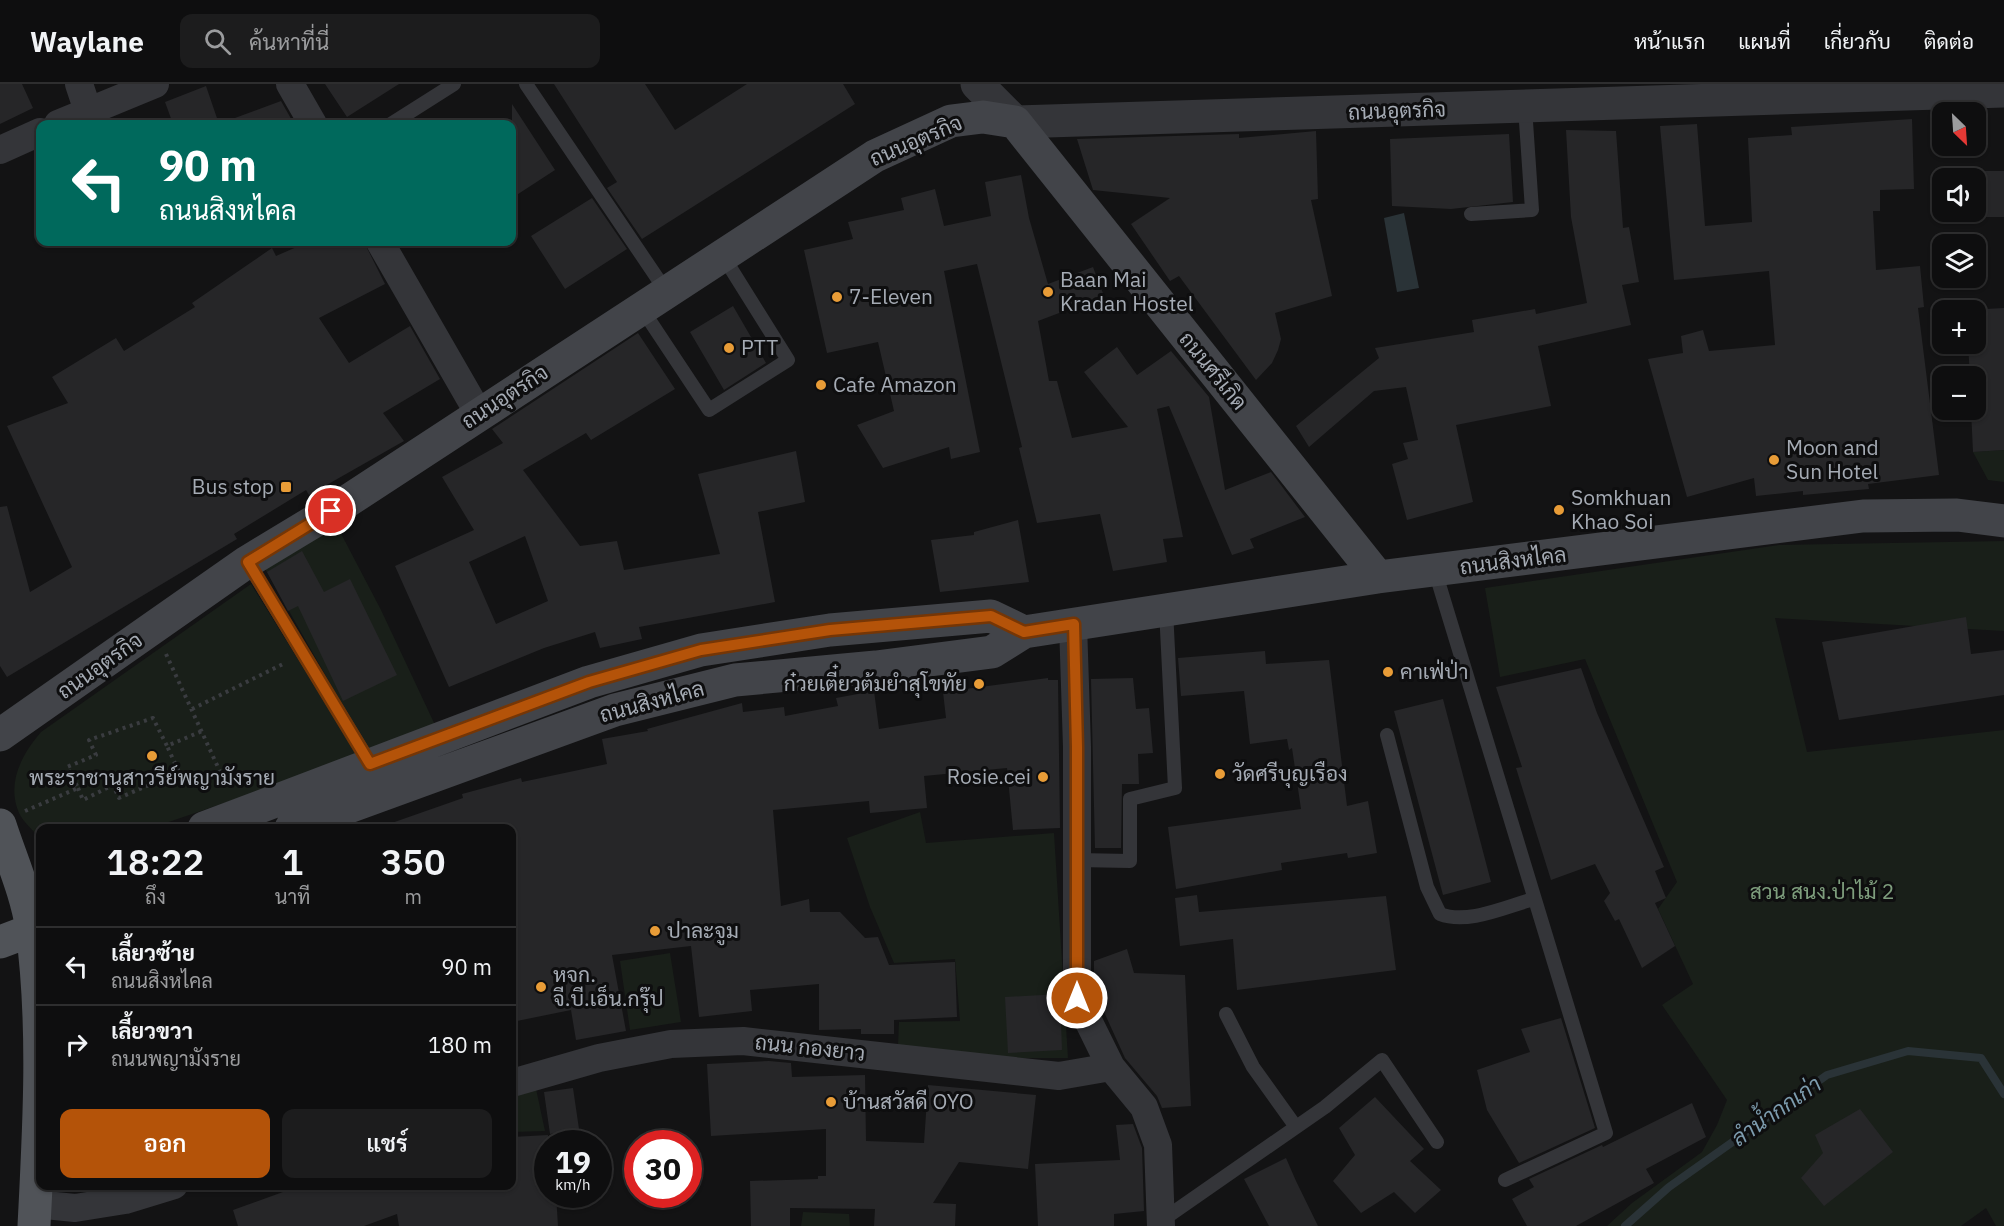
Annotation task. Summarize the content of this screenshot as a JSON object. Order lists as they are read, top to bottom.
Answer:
{
  "streets": {
    "main road": ["ถนนอุตรกิจ", "ถนนศรีเกิด", "ถนนสิงหไคล"],
    "street": ["ถนน กองยาว"]
  },
  "crossings": [
    ["ถนนอุตรกิจ", "ถนนศรีเกิด"],
    ["ถนนศรีเกิด", "ถนนสิงหไคล"]
  ],
  "water": ["ลำน้ำกกเก่า"],
  "parks": ["สวน สนง.ป่าไม้ 2"],
  "places": {
    "other": [
      "Baan Mai Kradan Hostel",
      "7-Eleven",
      "PTT",
      "Cafe Amazon",
      "Moon and Sun Hotel",
      "Somkhuan Khao Soi",
      "คาเฟ่ป่า",
      "ก๋วยเตี๋ยวต้มยำสุโขทัย",
      "พระราชานุสาวรีย์พญามังราย",
      "วัดศรีบุญเรือง",
      "Rosie.cei",
      "ปาละจูม",
      "หจก. จี.บี.เอ็น.กรุ๊ป",
      "บ้านสวัสดี OYO"
    ],
    "transit": ["Bus stop"]
  },
  "north": "bottom right",
  "page": {
    "header": "Waylane",
    "search": "ค้นหาที่นี่",
    "nav": [
      "หน้าแรก",
      "แผนที่",
      "เกี่ยวกับ",
      "ติดต่อ"
    ],
    "map_buttons": ["+", "−"],
    "turn": ["90 m", "ถนนสิงหไคล"],
    "eta": [
      "18:22",
      "ถึง",
      "1",
      "นาที",
      "350",
      "m"
    ],
    "list": [
      {
        "name": "เลี้ยวซ้าย",
        "note": "ถนนสิงหไคล",
        "value": "90 m"
      },
      {
        "name": "เลี้ยวขวา",
        "note": "ถนนพญามังราย",
        "value": "180 m"
      }
    ],
    "buttons": ["ออก", "แชร์"],
    "speed": "19 km/h",
    "limit": "30"
  }
}
